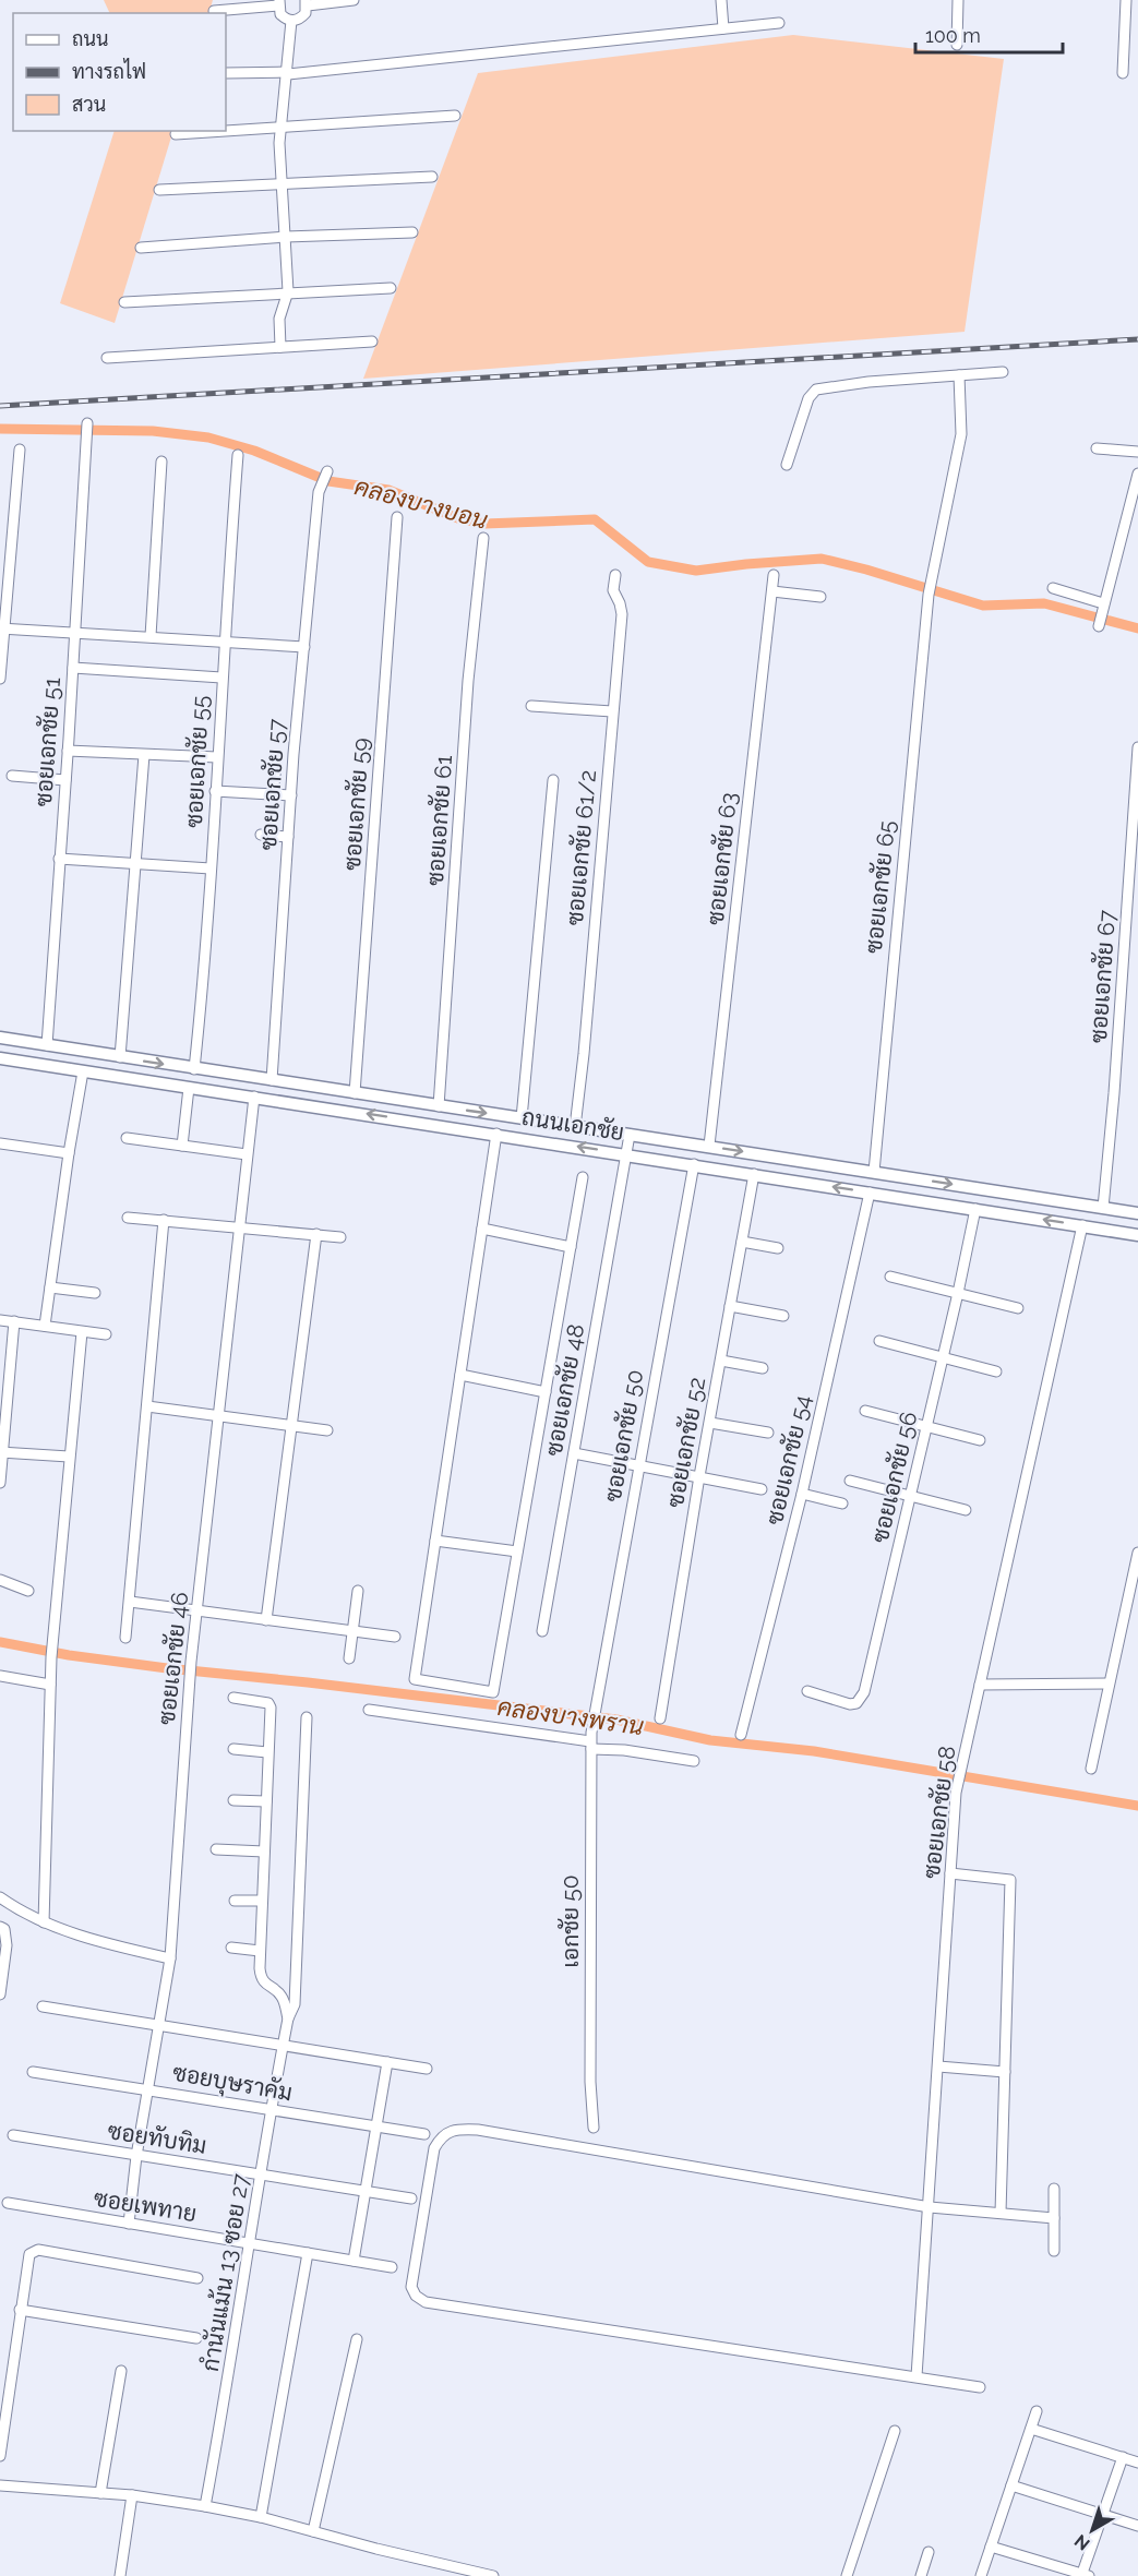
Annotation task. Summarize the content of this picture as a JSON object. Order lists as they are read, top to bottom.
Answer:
{
  "streets": {
    "main road": ["ถนนเอกชัย"],
    "street": [
      "ซอยเอกชัย 51",
      "ซอยเอกชัย 55",
      "ซอยเอกชัย 57",
      "ซอยเอกชัย 59",
      "ซอยเอกชัย 61",
      "ซอยเอกชัย 61/2",
      "ซอยเอกชัย 63",
      "ซอยเอกชัย 65",
      "ซอยเอกชัย 67",
      "ซอยเอกชัย 48",
      "ซอยเอกชัย 50",
      "ซอยเอกชัย 52",
      "ซอยเอกชัย 54",
      "ซอยเอกชัย 56",
      "ซอยเอกชัย 46",
      "ซอยเอกชัย 58",
      "เอกชัย 50",
      "ซอยบุษราคัม",
      "ซอยทับทิม",
      "ซอยเพทาย",
      "กำนันแม้น 13 ซอย 27"
    ]
  },
  "crossings": [
    ["ซอยเอกชัย 51", "ถนนเอกชัย"],
    ["ซอยเอกชัย 55", "ถนนเอกชัย"],
    ["ซอยเอกชัย 57", "ถนนเอกชัย"],
    ["ซอยเอกชัย 59", "ถนนเอกชัย"],
    ["ซอยเอกชัย 61", "ถนนเอกชัย"],
    ["ซอยเอกชัย 61/2", "ถนนเอกชัย"],
    ["ซอยเอกชัย 63", "ถนนเอกชัย"],
    ["ซอยเอกชัย 65", "ถนนเอกชัย"],
    ["ซอยเอกชัย 67", "ถนนเอกชัย"],
    ["ถนนเอกชัย", "ซอยเอกชัย 48"],
    ["ถนนเอกชัย", "ซอยเอกชัย 50"],
    ["ถนนเอกชัย", "ซอยเอกชัย 52"],
    ["ถนนเอกชัย", "ซอยเอกชัย 54"],
    ["ถนนเอกชัย", "ซอยเอกชัย 56"],
    ["ถนนเอกชัย", "ซอยเอกชัย 46"],
    ["ถนนเอกชัย", "ซอยเอกชัย 58"],
    ["ซอยเอกชัย 50", "เอกชัย 50"],
    ["ซอยเอกชัย 46", "ซอยบุษราคัม"],
    ["ซอยเอกชัย 46", "ซอยทับทิม"],
    ["ซอยเอกชัย 46", "ซอยเพทาย"],
    ["ซอยบุษราคัม", "กำนันแม้น 13 ซอย 27"],
    ["ซอยทับทิม", "กำนันแม้น 13 ซอย 27"],
    ["ซอยเพทาย", "กำนันแม้น 13 ซอย 27"]
  ],
  "water": ["คลองบางบอน", "คลองบางพราน"],
  "legend": ["ถนน", "ทางรถไฟ", "สวน"],
  "scale_bar": "100 m",
  "north": "bottom left"
}
